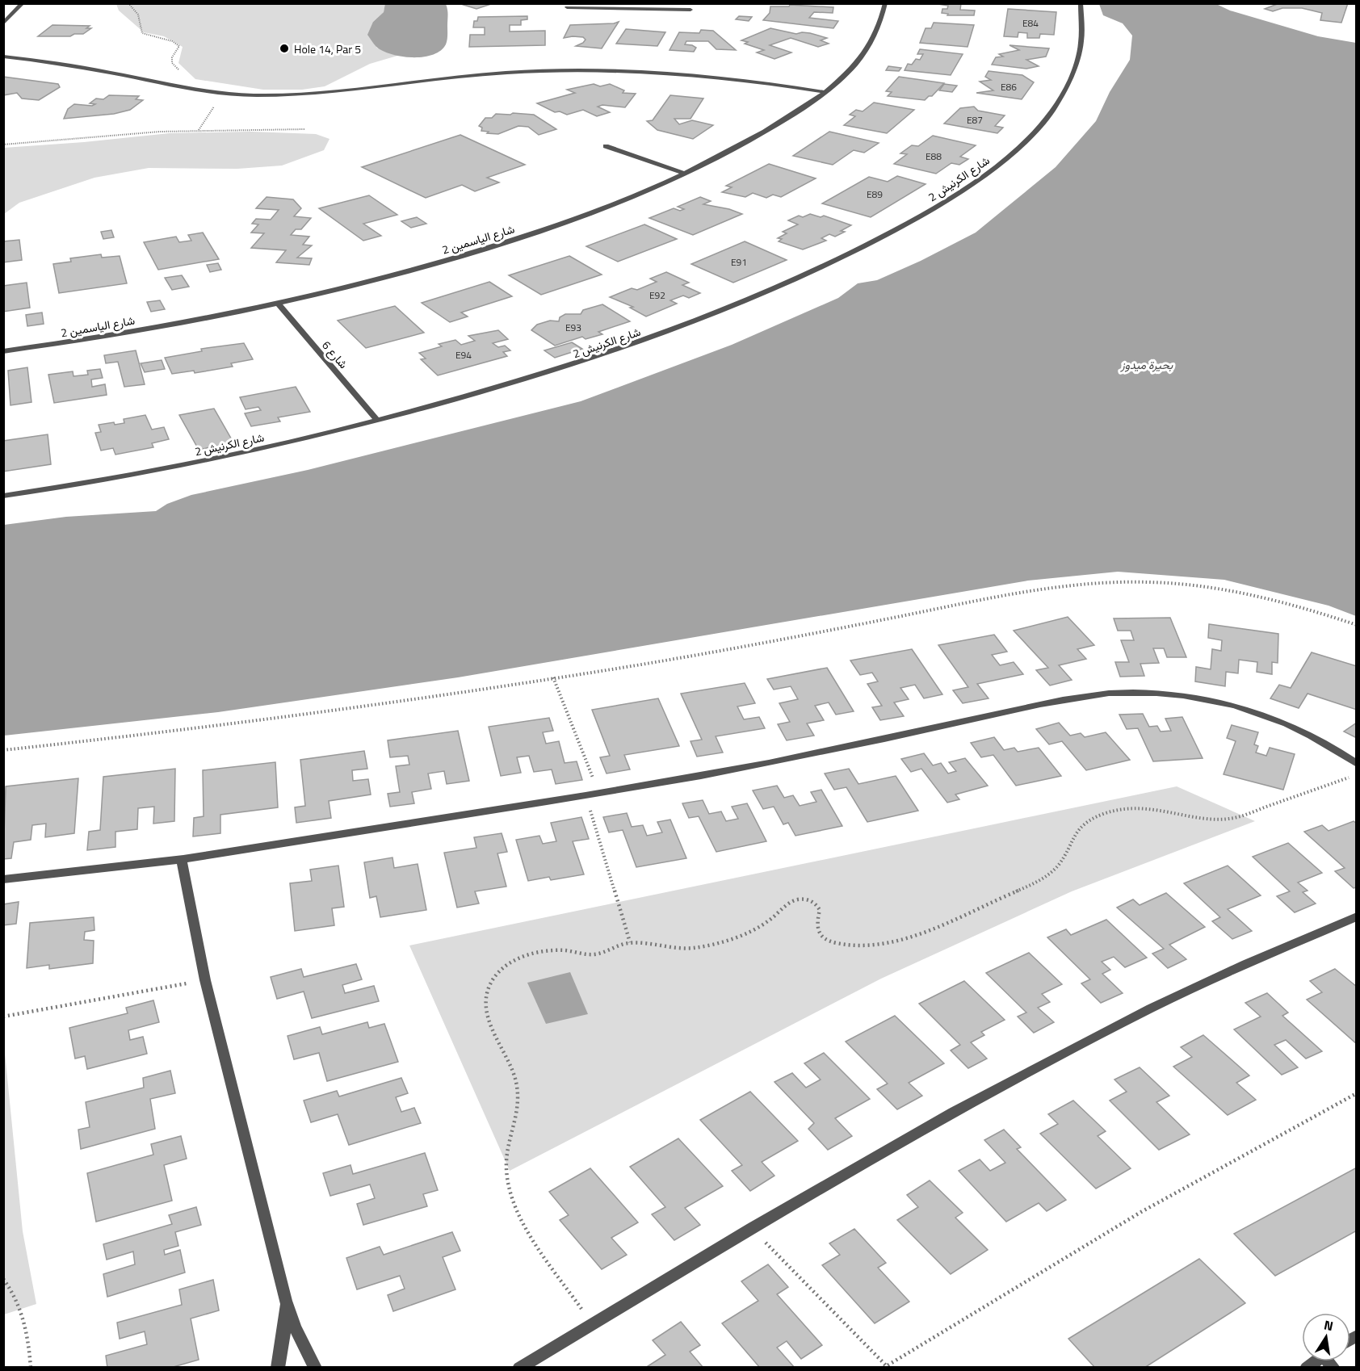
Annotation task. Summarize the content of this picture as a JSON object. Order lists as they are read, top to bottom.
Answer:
{
  "streets": {
    "street": ["شارع الكرنيش 2", "شارع الياسمين 2", "شارع 6"]
  },
  "crossings": [
    ["شارع الكرنيش 2", "شارع 6"],
    ["شارع الياسمين 2", "شارع 6"]
  ],
  "water": ["بحيرة ميدوز"],
  "places": ["Hole 14, Par 5"],
  "house_numbers": [
    "E84",
    "E86",
    "E87",
    "E88",
    "E89",
    "E91",
    "E92",
    "E93",
    "E94"
  ],
  "north": "top"
}
